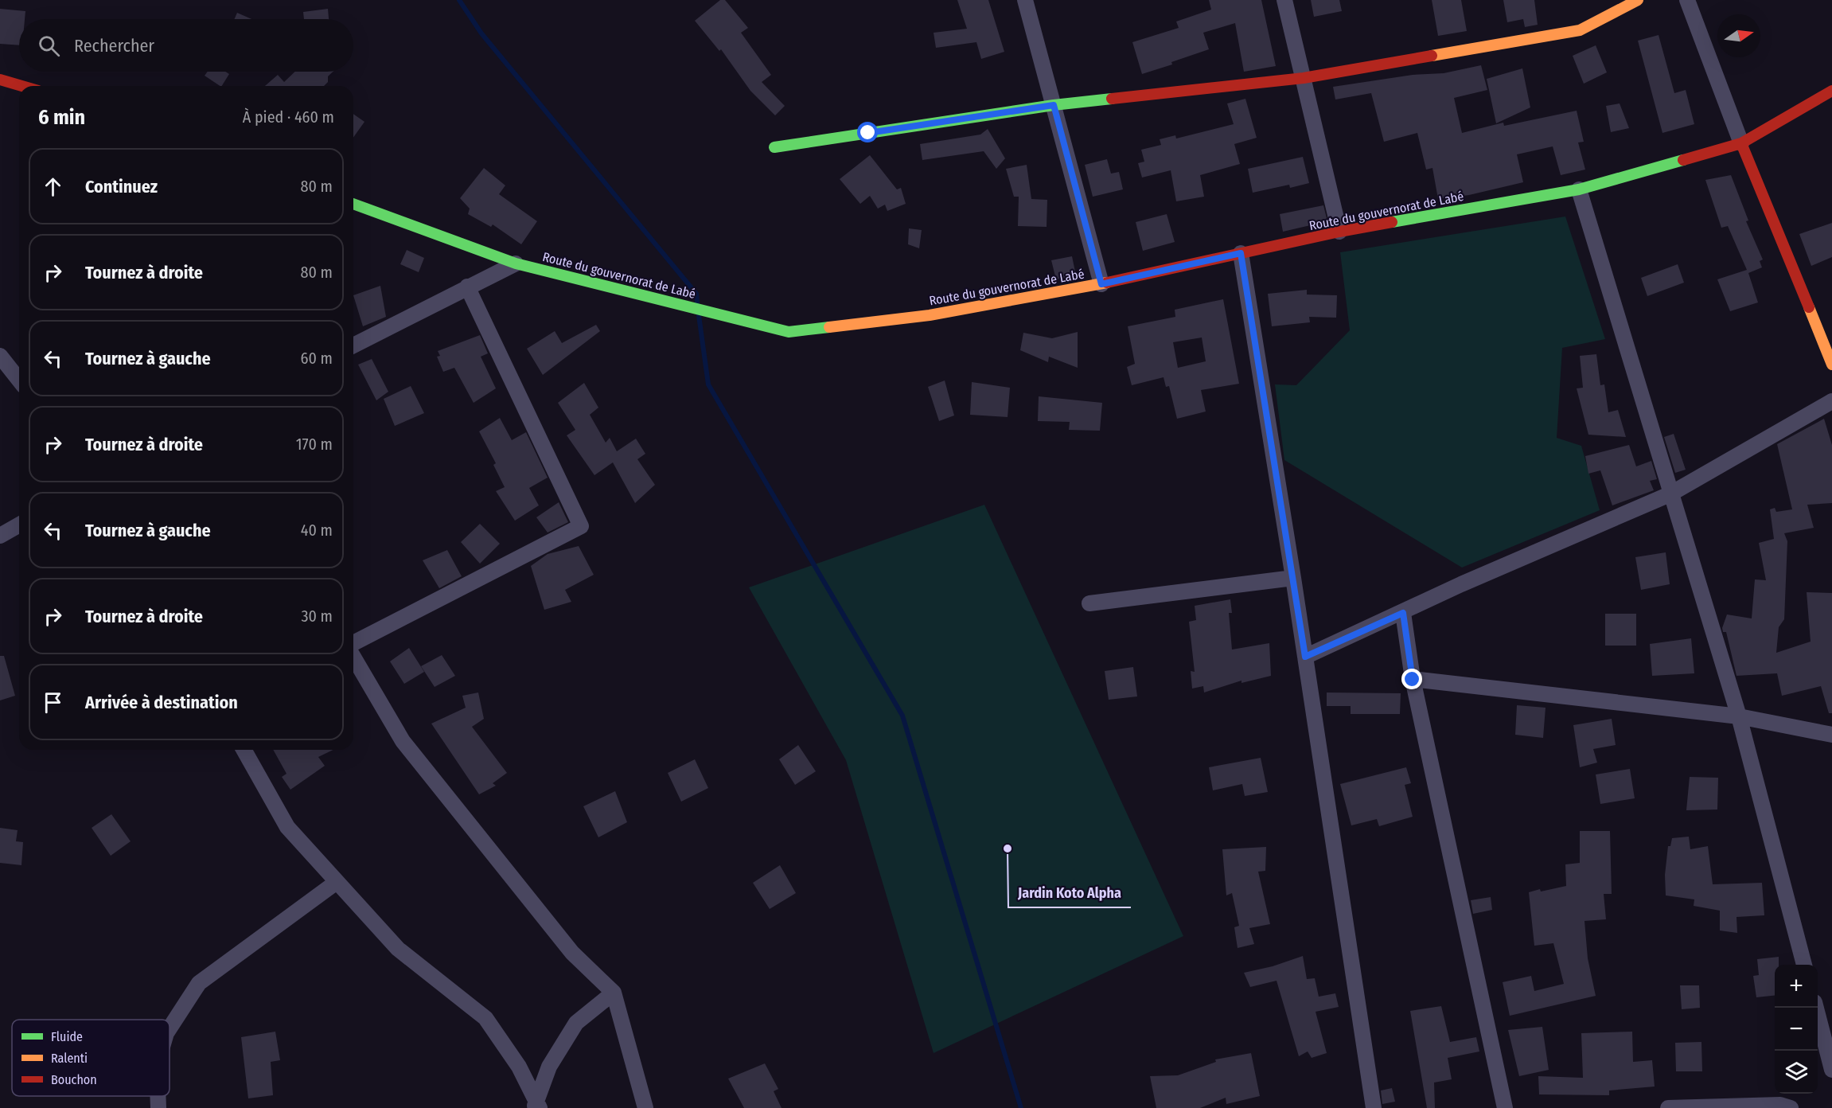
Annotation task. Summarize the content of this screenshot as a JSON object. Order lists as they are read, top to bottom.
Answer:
{
  "streets": {
    "street": ["Route du gouvernorat de Labé"]
  },
  "places": ["Jardin Koto Alpha"],
  "legend": ["Fluide", "Ralenti", "Bouchon"],
  "north": "right",
  "page": {
    "search": "Rechercher",
    "heading": ["6 min", "À pied · 460 m"],
    "list": [
      ["Continuez", "80 m"],
      ["Tournez à droite", "80 m"],
      ["Tournez à gauche", "60 m"],
      ["Tournez à droite", "170 m"],
      ["Tournez à gauche", "40 m"],
      ["Tournez à droite", "30 m"],
      "Arrivée à destination"
    ],
    "map_buttons": ["+", "−"]
  }
}
